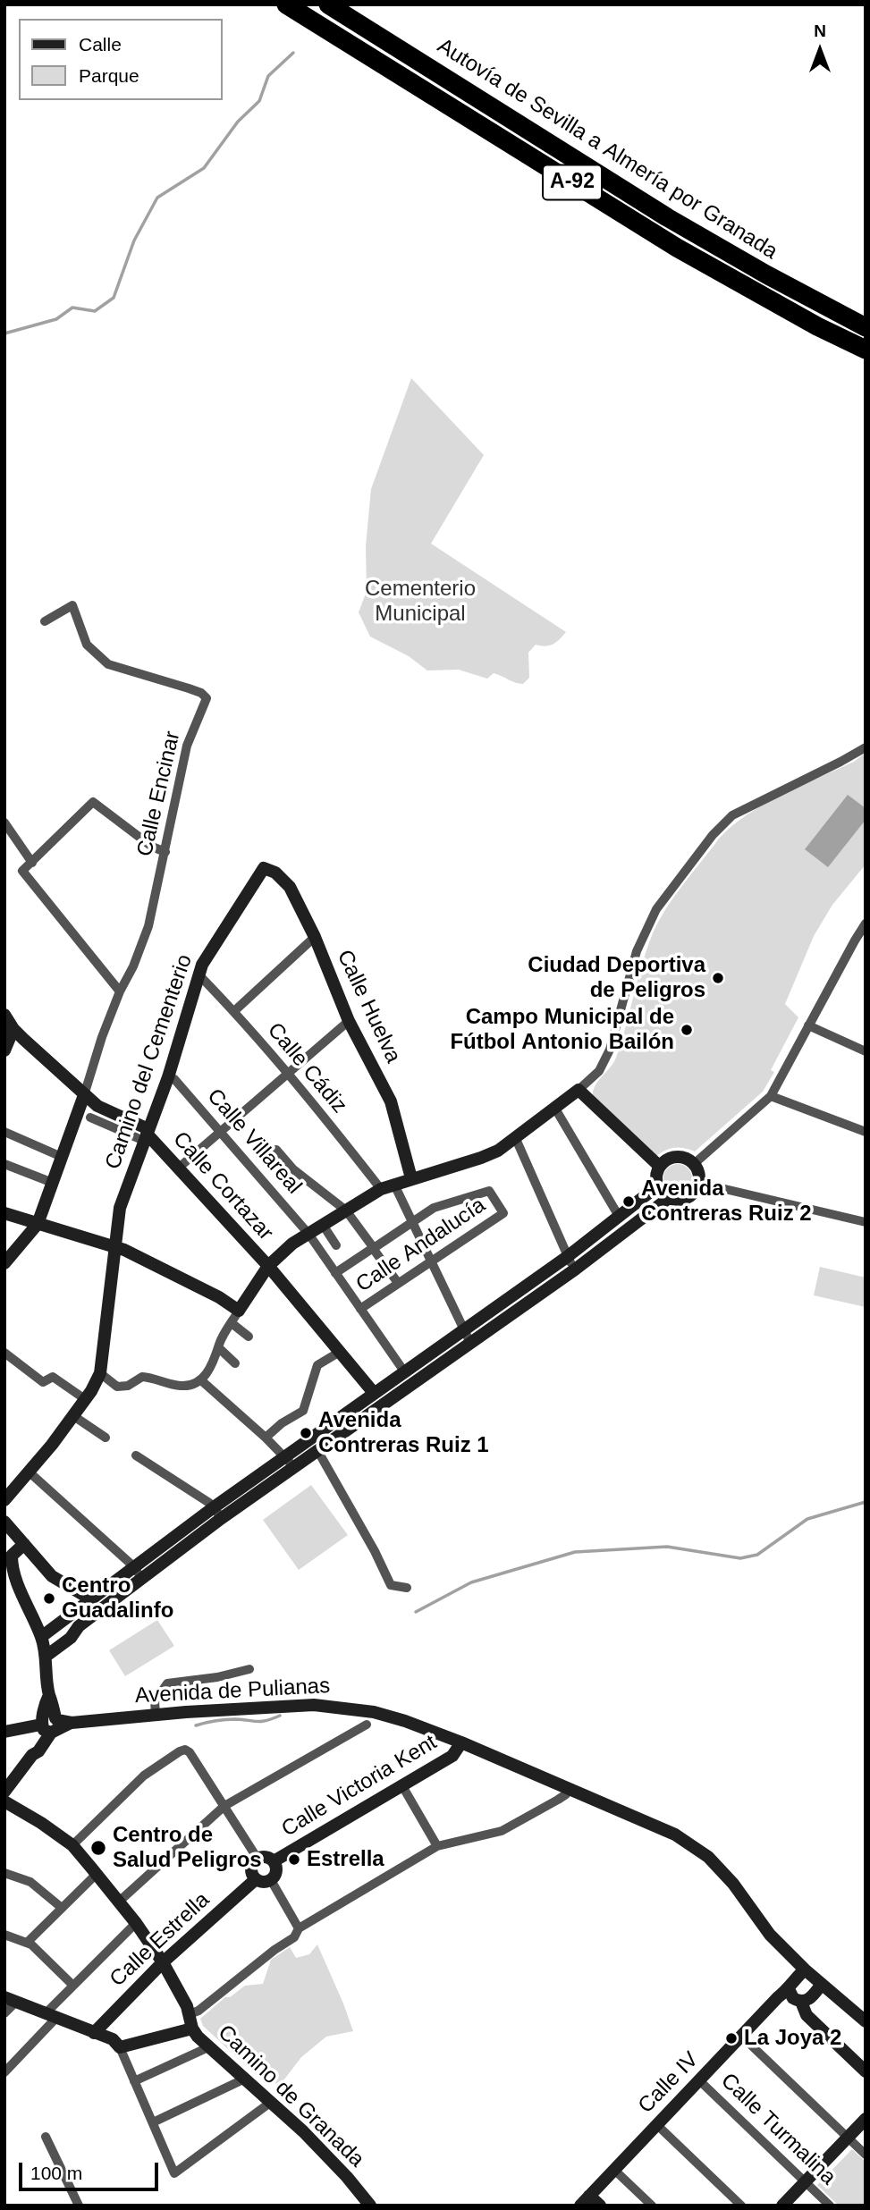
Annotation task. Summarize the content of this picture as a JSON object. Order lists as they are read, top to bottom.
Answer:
{
  "streets": {
    "highway": ["Autovía de Sevilla a Almería por Granada", "A-92"],
    "street": [
      "Calle Encinar",
      "Calle Huelva",
      "Camino del Cementerio",
      "Calle Cádiz",
      "Calle Villareal",
      "Calle Cortazar",
      "Calle Andalucía",
      "Avenida de Pulianas",
      "Calle Victoria Kent",
      "Calle Estrella",
      "Calle IV",
      "Camino de Granada",
      "Calle Turmalina"
    ]
  },
  "crossings": [
    ["Calle Huelva", "Camino del Cementerio"],
    ["Camino del Cementerio", "Calle Cádiz"],
    ["Camino del Cementerio", "Calle Villareal"],
    ["Camino del Cementerio", "Calle Cortazar"],
    ["Calle Villareal", "Calle Andalucía"],
    ["Avenida de Pulianas", "Calle Victoria Kent"],
    ["Avenida de Pulianas", "Calle IV"],
    ["Calle Victoria Kent", "Calle Estrella"],
    ["Calle Estrella", "Camino de Granada"],
    ["Calle IV", "Calle Turmalina"]
  ],
  "parks": ["Cementerio Municipal"],
  "places": [
    "Ciudad Deportiva de Peligros",
    "Campo Municipal de Fútbol Antonio Bailón",
    "Avenida Contreras Ruiz 2",
    "Avenida Contreras Ruiz 1",
    "Centro Guadalinfo",
    "Centro de Salud Peligros",
    "Estrella",
    "La Joya 2"
  ],
  "legend": ["Calle", "Parque"],
  "scale_bar": "100 m",
  "north": "top"
}
